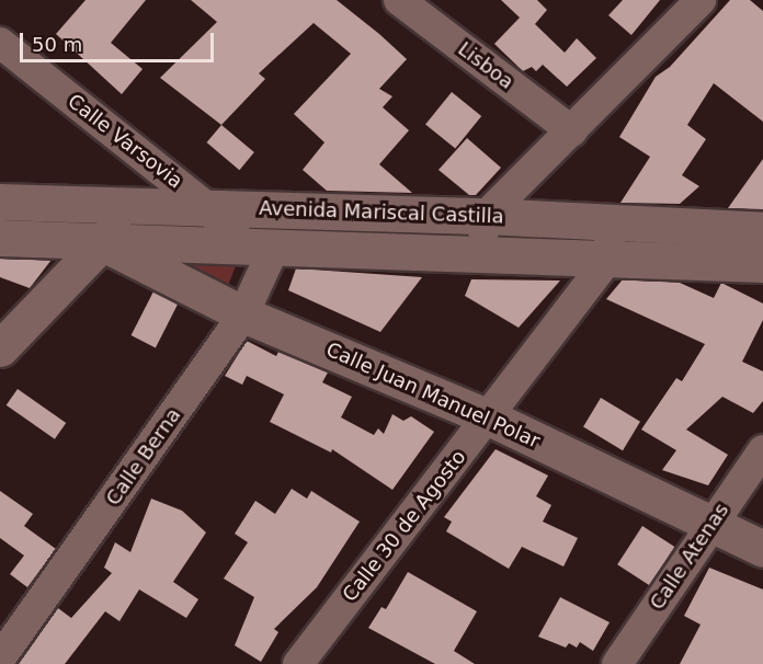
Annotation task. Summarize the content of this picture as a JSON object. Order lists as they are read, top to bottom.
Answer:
{
  "streets": {
    "main road": ["Avenida Mariscal Castilla", "Calle Juan Manuel Polar"],
    "street": [
      "Lisboa",
      "Calle Varsovia",
      "Calle Berna",
      "Calle 30 de Agosto",
      "Calle Atenas"
    ]
  },
  "crossings": [
    ["Calle Varsovia", "Avenida Mariscal Castilla"],
    ["Calle Varsovia", "Calle Berna"],
    ["Avenida Mariscal Castilla", "Calle Juan Manuel Polar"],
    ["Avenida Mariscal Castilla", "Calle Berna"],
    ["Avenida Mariscal Castilla", "Calle 30 de Agosto"],
    ["Calle Juan Manuel Polar", "Calle Berna"],
    ["Calle Juan Manuel Polar", "Calle 30 de Agosto"],
    ["Calle Juan Manuel Polar", "Calle Atenas"]
  ],
  "scale_bar": "50 m"
}
